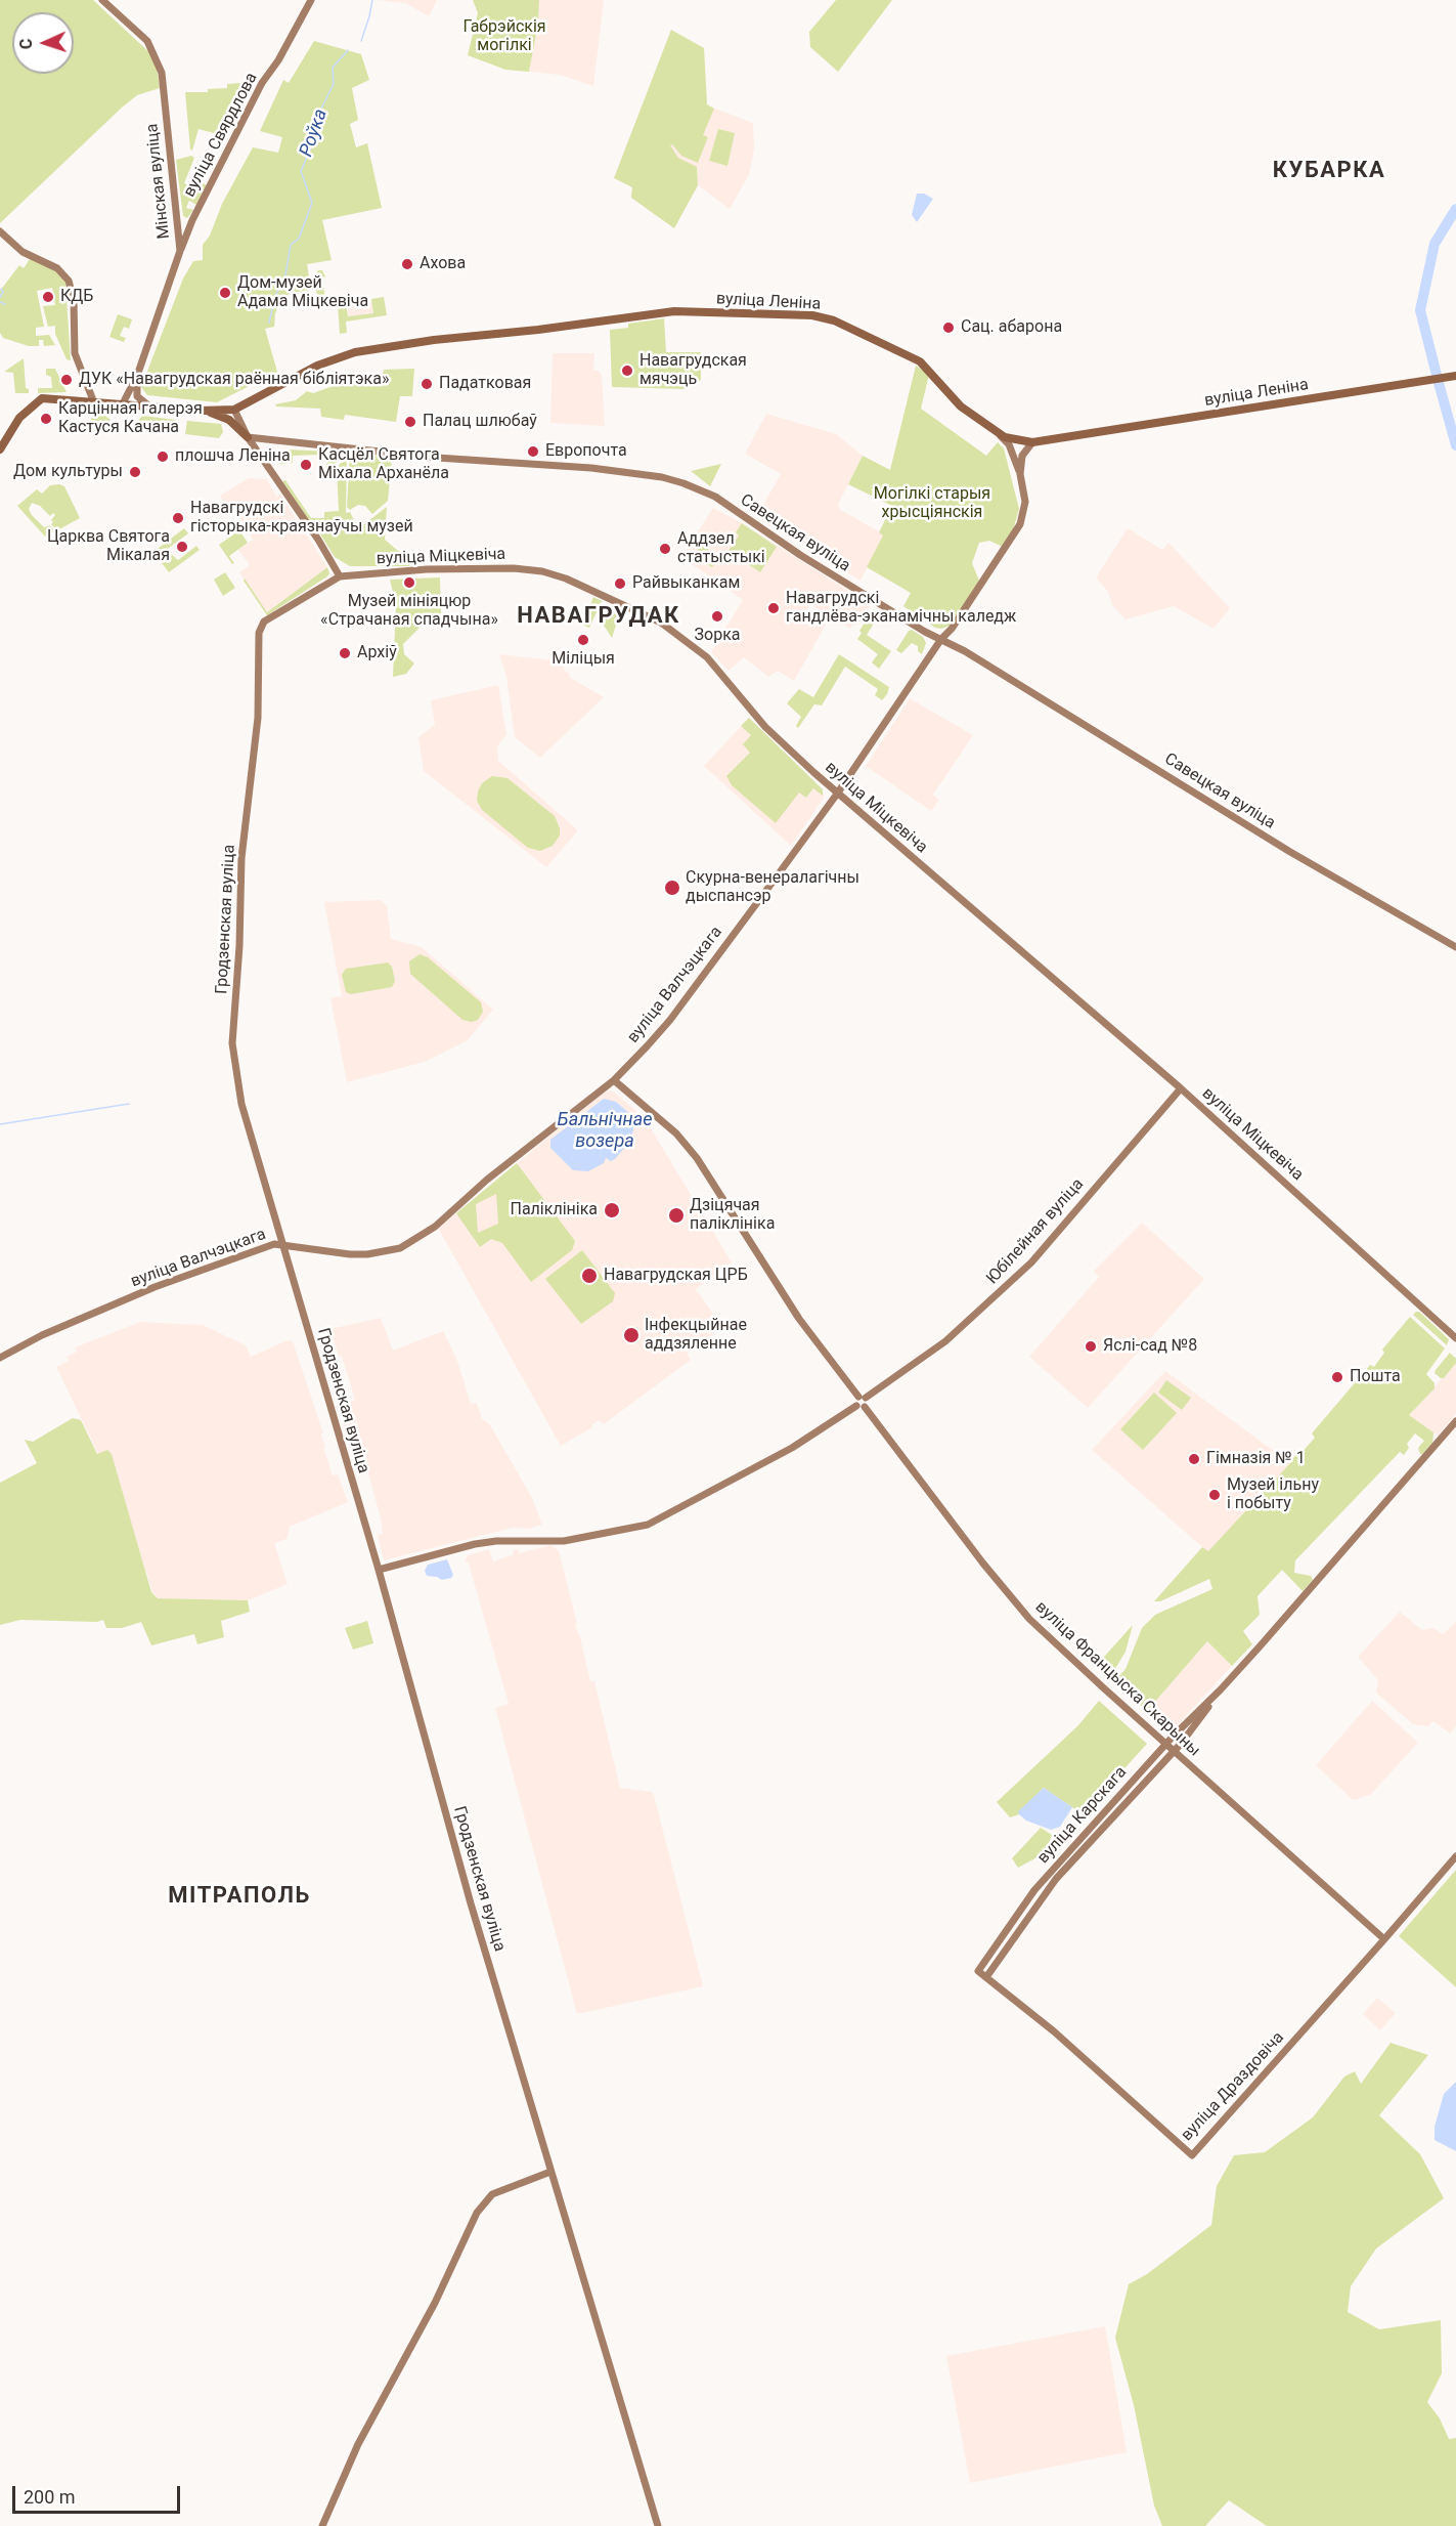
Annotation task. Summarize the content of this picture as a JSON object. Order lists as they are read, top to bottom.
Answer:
{
  "streets": {
    "main road": ["вуліца Леніна"],
    "street": [
      "вуліца Свярдлова",
      "Мінская вуліца",
      "Савецкая вуліца",
      "вуліца Міцкевіча",
      "Гродзенская вуліца",
      "вуліца Валчэцкага",
      "Юбілейная вуліца",
      "вуліца Францыска Скарыны",
      "вуліца Карскага",
      "вуліца Драздовіча"
    ]
  },
  "crossings": [
    ["вуліца Свярдлова", "Мінская вуліца"],
    ["вуліца Леніна", "вуліца Валчэцкага"],
    ["Савецкая вуліца", "вуліца Валчэцкага"],
    ["вуліца Міцкевіча", "Гродзенская вуліца"],
    ["вуліца Міцкевіча", "вуліца Валчэцкага"],
    ["вуліца Міцкевіча", "Юбілейная вуліца"],
    ["Гродзенская вуліца", "вуліца Валчэцкага"],
    ["вуліца Францыска Скарыны", "вуліца Карскага"],
    ["вуліца Францыска Скарыны", "вуліца Драздовіча"],
    ["вуліца Карскага", "вуліца Драздовіча"]
  ],
  "districts": ["КУБАРКА", "НАВАГРУДАК", "МІТРАПОЛЬ"],
  "water": ["Роўка", "Бальнічнае возера"],
  "parks": ["Габрэйскія могілкі", "Могілкі старыя хрысціянскія"],
  "places": [
    "Ахова",
    "Дом-музей Адама Міцкевіча",
    "КДБ",
    "Сац. абарона",
    "Навагрудская мячэць",
    "ДУК «Навагрудская раённая бібліятэка»",
    "Падатковая",
    "Карцінная галерэя Кастуся Качана",
    "Палац шлюбаў",
    "Европочта",
    "плошча Леніна",
    "Касцёл Святога Міхала Арханёла",
    "Дом культуры",
    "Навагрудскі гісторыка-краязнаўчы музей",
    "Царква Святога Мікалая",
    "Аддзел статыстыкі",
    "Музей мініяцюр «Страчаная спадчына»",
    "Райвыканкам",
    "Навагрудскі гандлёва-эканамічны каледж",
    "Зорка",
    "Міліцыя",
    "Архіў",
    "Скурна-венералагічны дыспансэр",
    "Паліклініка",
    "Дзіцячая паліклініка",
    "Навагрудская ЦРБ",
    "Інфекцыйнае аддзяленне",
    "Яслі-сад №8",
    "Пошта",
    "Гімназія № 1",
    "Музей ільну і побыту"
  ],
  "scale_bar": "200 m",
  "north": "left"
}
